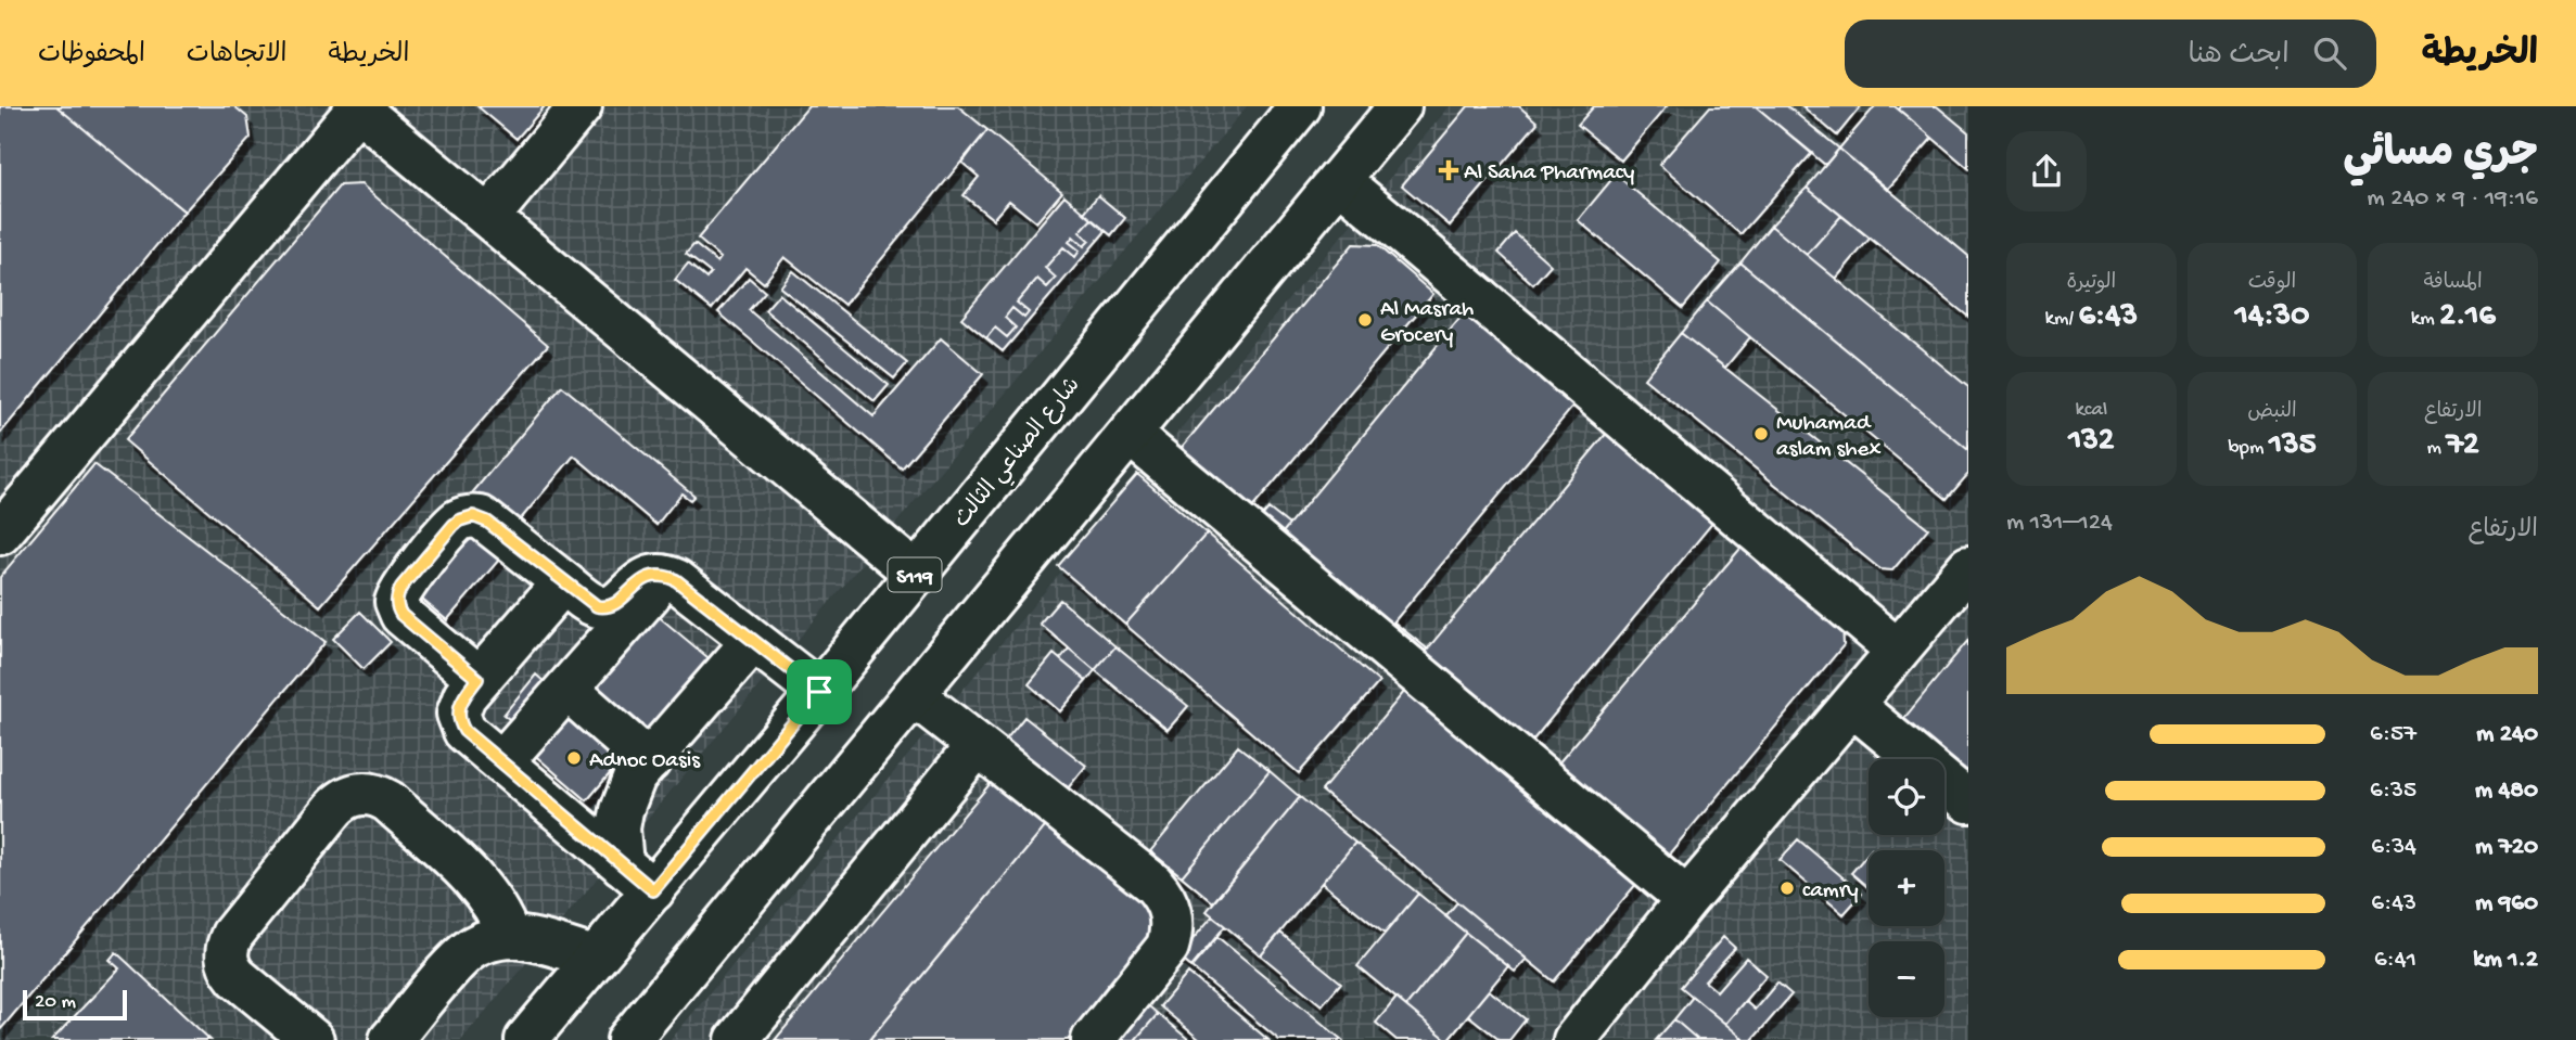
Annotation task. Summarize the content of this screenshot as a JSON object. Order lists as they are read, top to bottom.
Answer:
{
  "streets": {
    "main road": ["شارع الصناعي الثالث", "S119"]
  },
  "places": {
    "health": ["Al Saha Pharmacy"],
    "other": [
      "Al Masrah Grocery",
      "Muhamad aslam shex",
      "Adnoc Oasis",
      "camry"
    ]
  },
  "scale_bar": "20 m",
  "page": {
    "header": "الخريطة",
    "search": "ابحث هنا",
    "nav": ["الخريطة", "الاتجاهات", "المحفوظات"],
    "heading": ["جري مسائي", "19:16 · 9 × 240 m"],
    "stats": [
      ["المسافة", "2.16 km"],
      ["الوقت", "14:30"],
      ["الوتيرة", "6:43 /km"],
      ["الارتفاع", "72 m"],
      ["النبض", "135 bpm"],
      ["kcal", "132"]
    ],
    "chart": ["الارتفاع", "124–131 m"],
    "list": [
      {
        "name": "240 m",
        "note": "6:57"
      },
      {
        "name": "480 m",
        "note": "6:35"
      },
      {
        "name": "720 m",
        "note": "6:34"
      },
      {
        "name": "960 m",
        "note": "6:43"
      },
      {
        "name": "1.2 km",
        "note": "6:41"
      }
    ],
    "map_buttons": ["+", "−"],
    "scale": "20 m"
  }
}
